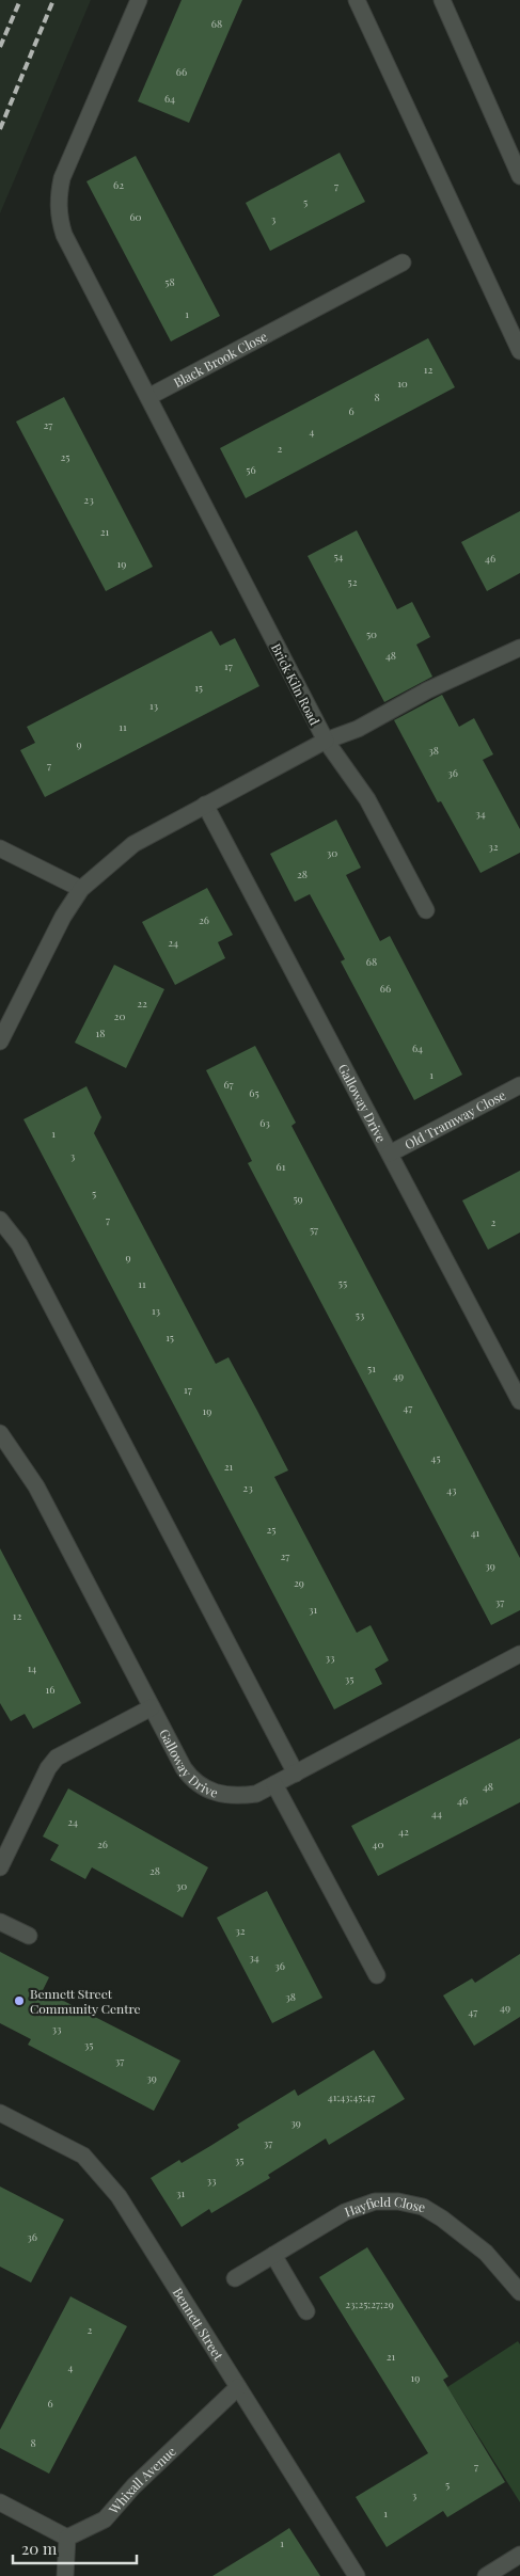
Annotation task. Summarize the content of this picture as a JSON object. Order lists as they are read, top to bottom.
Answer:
{
  "streets": {
    "street": [
      "Black Brook Close",
      "Brick Kiln Road",
      "Galloway Drive",
      "Old Tramway Close",
      "Hayfield Close",
      "Bennett Street",
      "Whixall Avenue"
    ]
  },
  "crossings": [
    ["Black Brook Close", "Brick Kiln Road"],
    ["Brick Kiln Road", "Galloway Drive"],
    ["Galloway Drive", "Old Tramway Close"],
    ["Bennett Street", "Whixall Avenue"]
  ],
  "places": ["Bennett Street Community Centre"],
  "house_numbers": [
    "68",
    "66",
    "64",
    "62",
    "7",
    "5",
    "60",
    "3",
    "58",
    "1",
    "12",
    "10",
    "8",
    "6",
    "27",
    "4",
    "2",
    "25",
    "56",
    "23",
    "21",
    "54",
    "46",
    "19",
    "52",
    "50",
    "48",
    "17",
    "15",
    "13",
    "11",
    "9",
    "38",
    "7",
    "36",
    "34",
    "32",
    "30",
    "28",
    "26",
    "24",
    "68",
    "66",
    "22",
    "20",
    "18",
    "64",
    "1",
    "67",
    "65",
    "63",
    "1",
    "3",
    "61",
    "5",
    "59",
    "7",
    "2",
    "57",
    "9",
    "55",
    "11",
    "13",
    "53",
    "15",
    "51",
    "49",
    "17",
    "47",
    "19",
    "45",
    "21",
    "23",
    "43",
    "25",
    "41",
    "27",
    "39",
    "29",
    "37",
    "31",
    "12",
    "33",
    "14",
    "35",
    "16",
    "48",
    "46",
    "44",
    "24",
    "42",
    "26",
    "40",
    "28",
    "30",
    "32",
    "34",
    "36",
    "38",
    "49",
    "47",
    "33",
    "35",
    "37",
    "39",
    "41;43;45;47",
    "39",
    "37",
    "35",
    "33",
    "31",
    "36",
    "23;25;27;29",
    "2",
    "21",
    "4",
    "19",
    "6",
    "8",
    "7",
    "5",
    "3",
    "1",
    "1"
  ],
  "scale_bar": "20 m"
}
